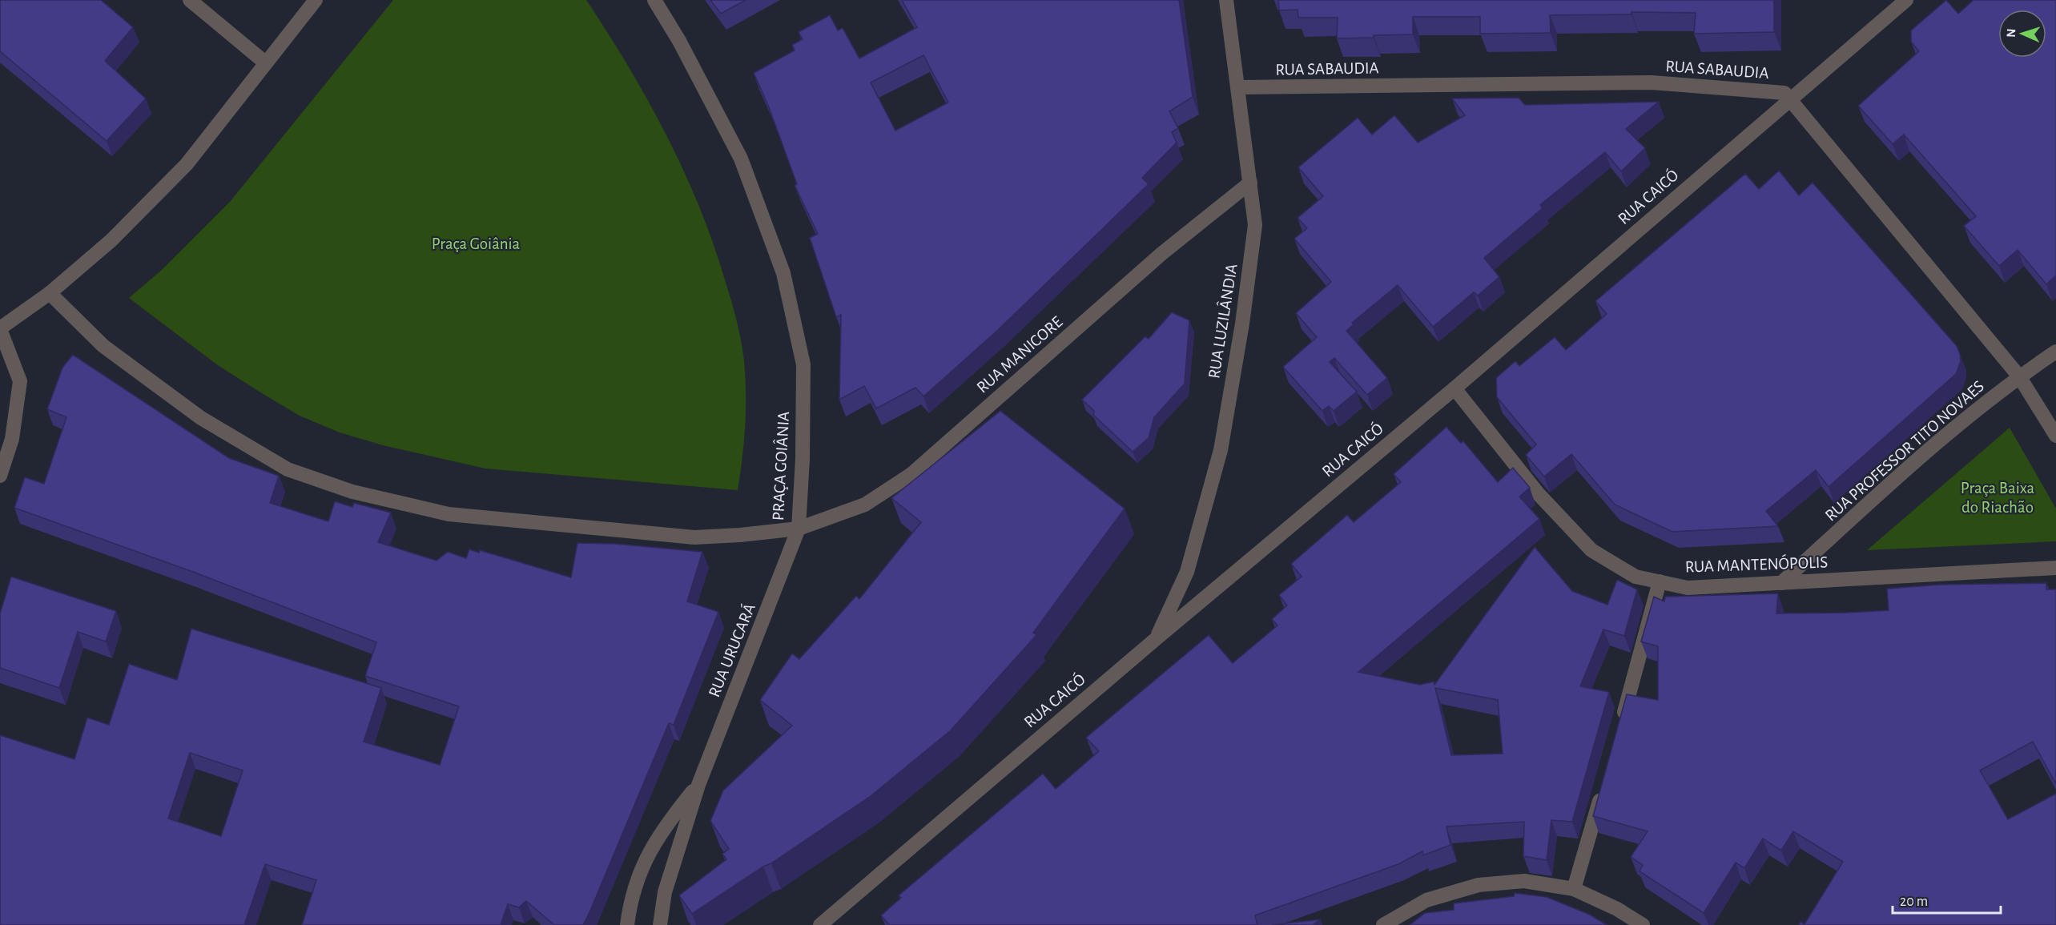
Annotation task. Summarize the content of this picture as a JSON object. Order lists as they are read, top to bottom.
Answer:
{
  "streets": {
    "street": [
      "RUA SABAUDIA",
      "RUA CAICÓ",
      "RUA LUZILÂNDIA",
      "RUA MANICORE",
      "RUA PROFESSOR TITO NOVAES",
      "PRAÇA GOIÂNIA",
      "RUA MANTENÓPOLIS",
      "RUA URUCARÁ"
    ]
  },
  "crossings": [
    ["RUA SABAUDIA", "RUA CAICÓ"],
    ["RUA SABAUDIA", "RUA LUZILÂNDIA"],
    ["RUA CAICÓ", "RUA LUZILÂNDIA"],
    ["RUA CAICÓ", "RUA MANTENÓPOLIS"],
    ["RUA LUZILÂNDIA", "RUA MANICORE"],
    ["RUA MANICORE", "PRAÇA GOIÂNIA"],
    ["RUA MANICORE", "RUA URUCARÁ"],
    ["RUA PROFESSOR TITO NOVAES", "RUA MANTENÓPOLIS"],
    ["PRAÇA GOIÂNIA", "RUA URUCARÁ"]
  ],
  "parks": ["Praça Goiânia", "Praça Baixa do Riachão"],
  "scale_bar": "20 m",
  "north": "left"
}
